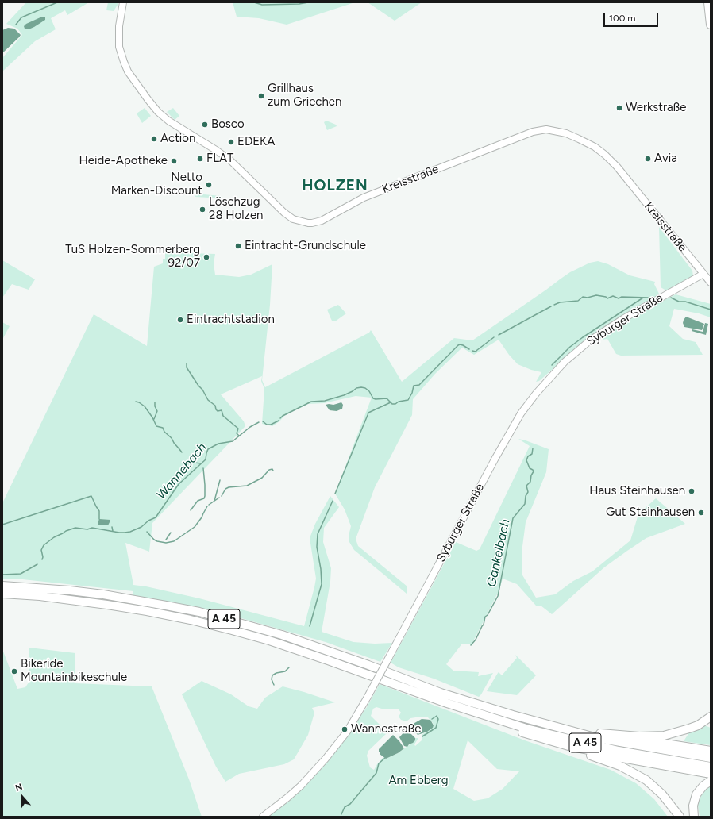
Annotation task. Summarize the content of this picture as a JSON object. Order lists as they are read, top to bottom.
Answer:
{
  "streets": {
    "highway": ["A 45"],
    "main road": ["Kreisstraße", "Syburger Straße"]
  },
  "crossings": [
    ["Kreisstraße", "Syburger Straße"]
  ],
  "districts": ["HOLZEN"],
  "water": ["Wannebach", "Gankelbach"],
  "parks": ["Am Ebberg"],
  "places": [
    "Grillhaus zum Griechen",
    "Werkstraße",
    "Bosco",
    "Action",
    "EDEKA",
    "FLAT",
    "Avia",
    "Heide-Apotheke",
    "Netto Marken-Discount",
    "Löschzug 28 Holzen",
    "Eintracht-Grundschule",
    "TuS Holzen-Sommerberg 92/07",
    "Eintrachtstadion",
    "Haus Steinhausen",
    "Gut Steinhausen",
    "Bikeride Mountainbikeschule",
    "Wannestraße"
  ],
  "scale_bar": "100 m",
  "north": "top"
}
